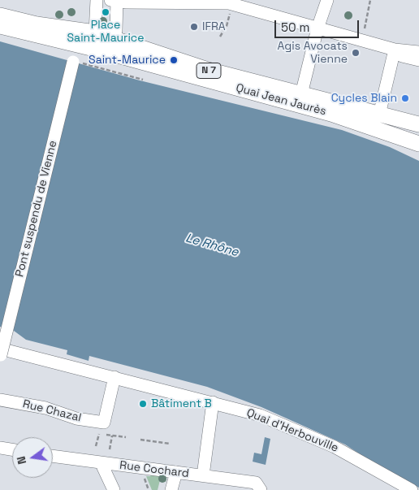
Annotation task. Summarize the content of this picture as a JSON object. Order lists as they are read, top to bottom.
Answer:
{
  "streets": {
    "main road": ["N 7", "Quai Jean Jaurès"],
    "street": [
      "Pont suspendu de Vienne",
      "Rue Chazal",
      "Quai d'Herbouville",
      "Rue Cochard"
    ]
  },
  "water": ["Le Rhône"],
  "places": [
    "Place Saint-Maurice",
    "IFRA",
    "Agis Avocats Vienne",
    "Saint-Maurice",
    "Cycles Blain",
    "Bâtiment B"
  ],
  "scale_bar": "50 m",
  "north": "left"
}
